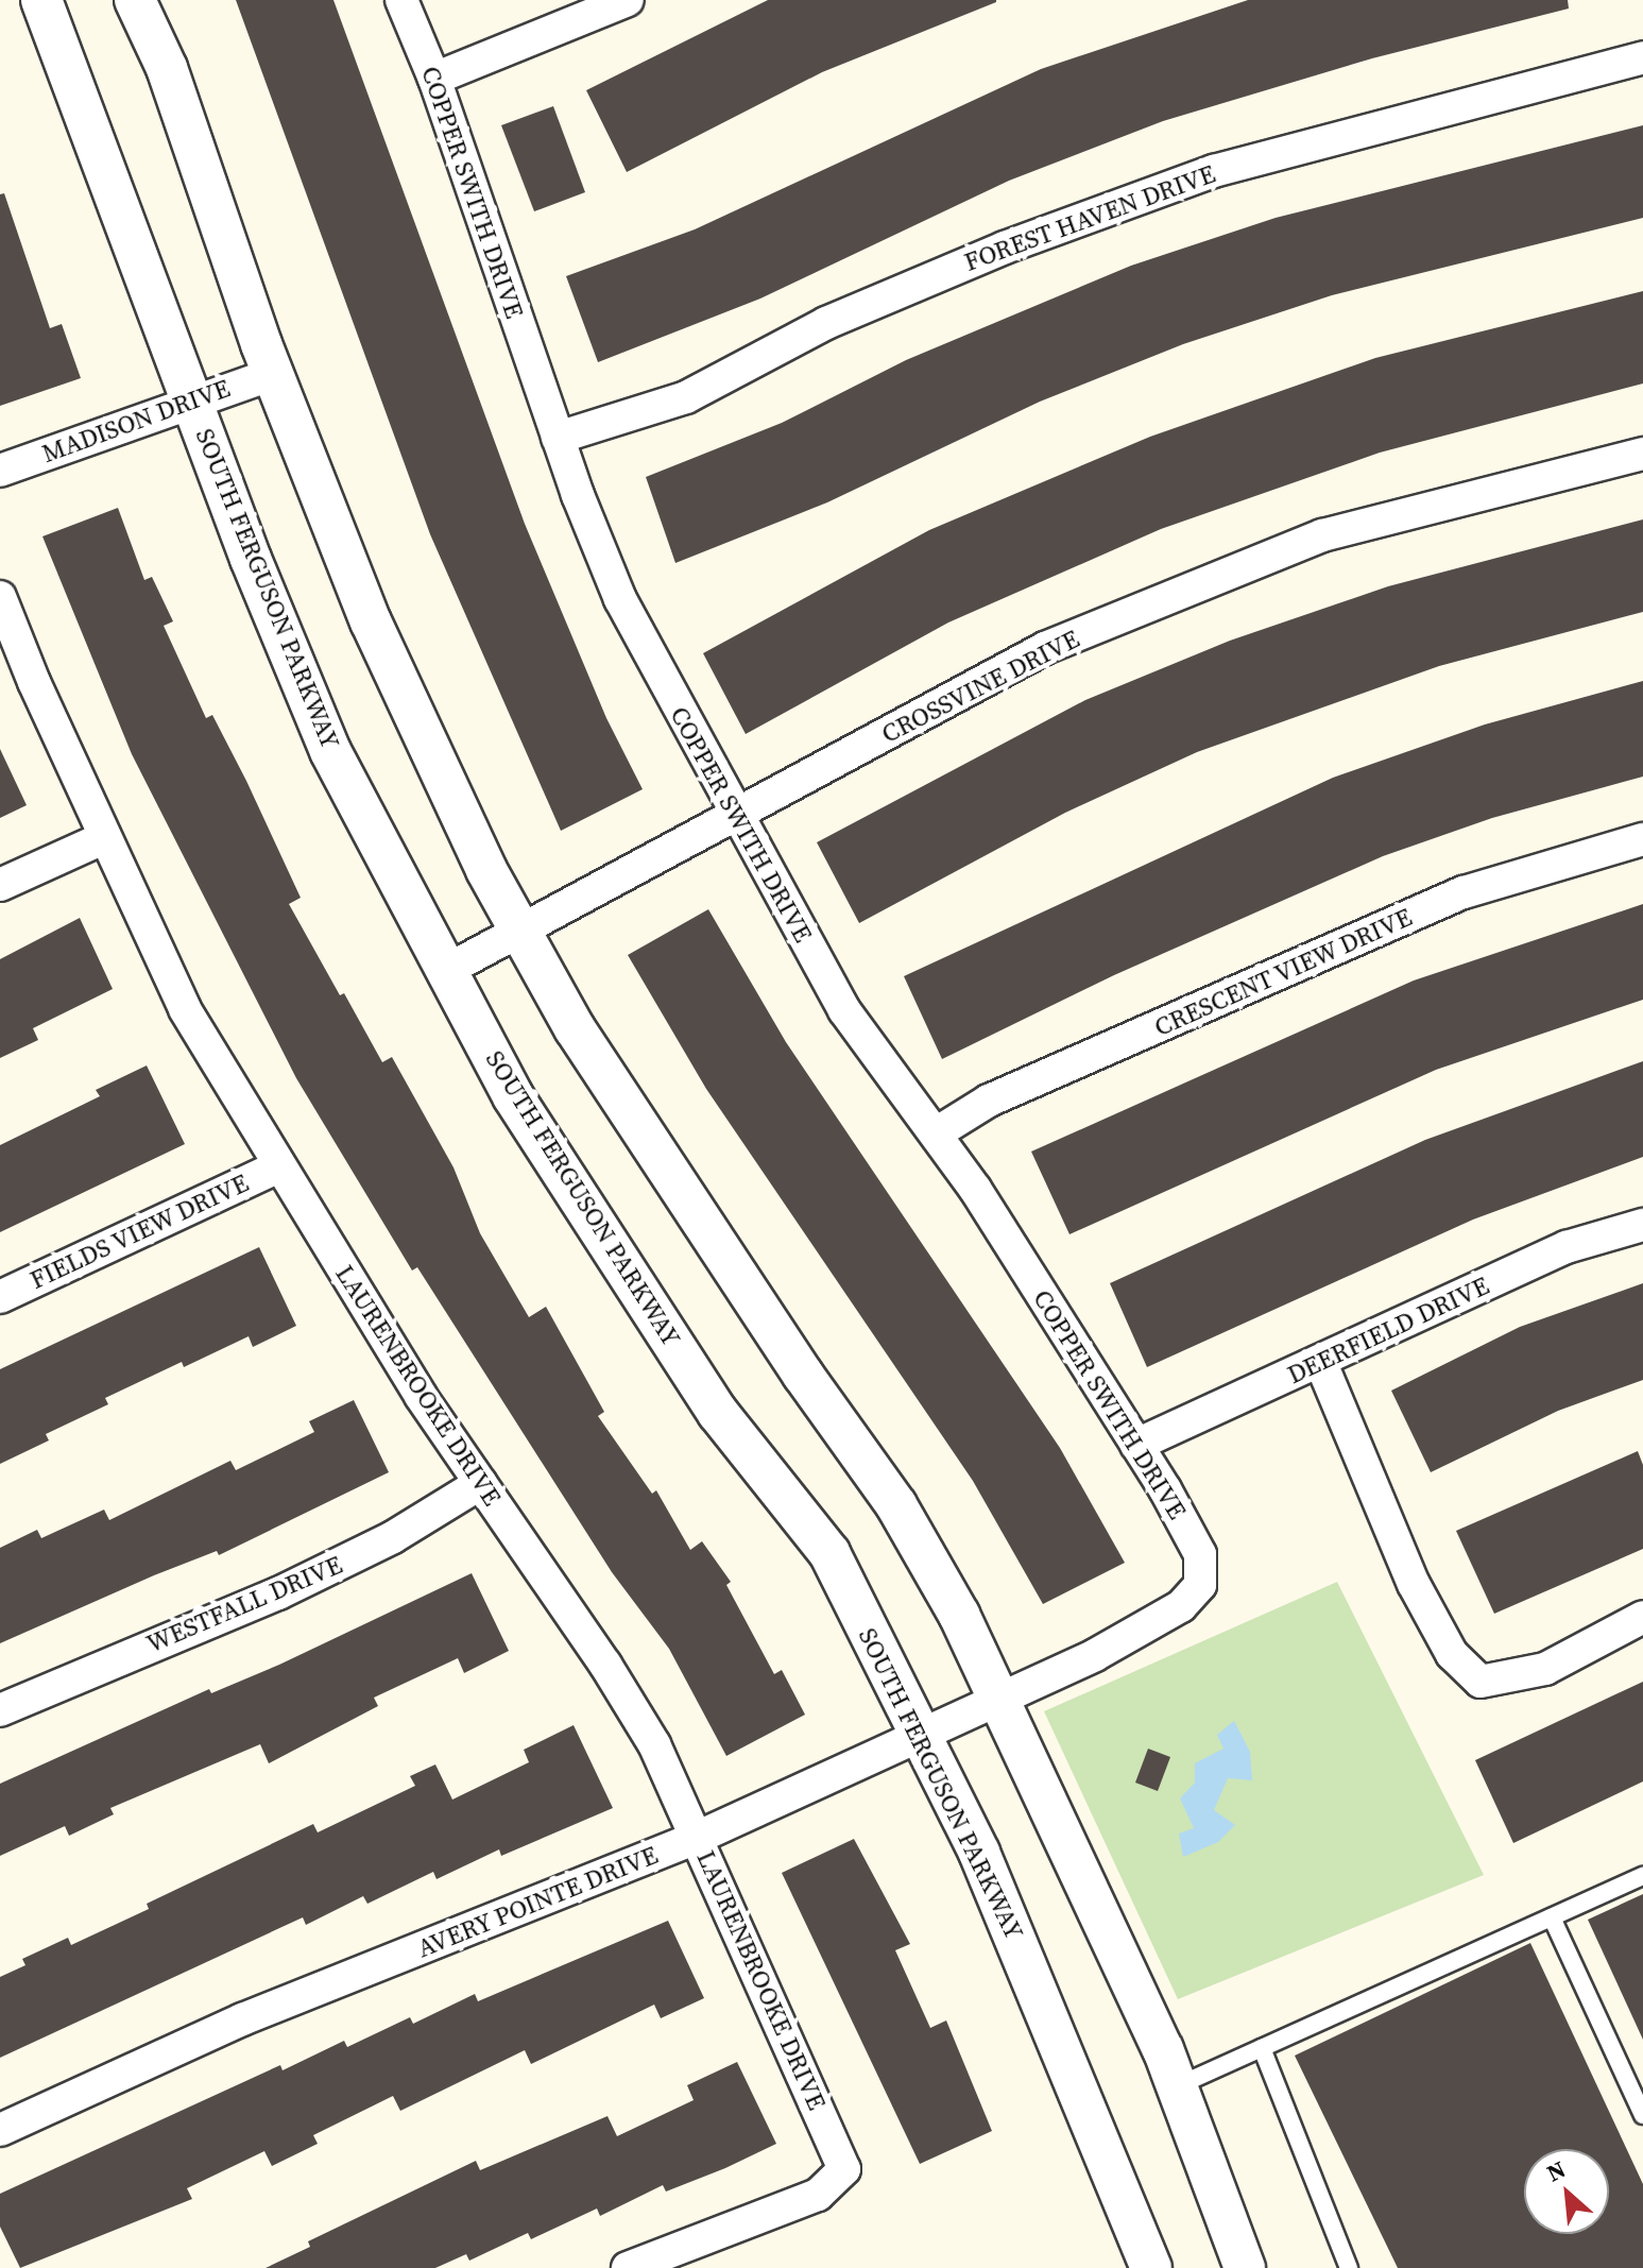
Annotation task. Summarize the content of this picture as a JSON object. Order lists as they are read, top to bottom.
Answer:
{
  "streets": {
    "street": [
      "COPPER SWITH DRIVE",
      "FOREST HAVEN DRIVE",
      "MADISON DRIVE",
      "SOUTH FERGUSON PARKWAY",
      "CROSSVINE DRIVE",
      "CRESCENT VIEW DRIVE",
      "FIELDS VIEW DRIVE",
      "DEERFIELD DRIVE",
      "LAURENBROOKE DRIVE",
      "WESTFALL DRIVE",
      "AVERY POINTE DRIVE"
    ]
  },
  "crossings": [
    ["COPPER SWITH DRIVE", "FOREST HAVEN DRIVE"],
    ["COPPER SWITH DRIVE", "CROSSVINE DRIVE"],
    ["COPPER SWITH DRIVE", "CRESCENT VIEW DRIVE"],
    ["COPPER SWITH DRIVE", "DEERFIELD DRIVE"],
    ["COPPER SWITH DRIVE", "AVERY POINTE DRIVE"],
    ["MADISON DRIVE", "SOUTH FERGUSON PARKWAY"],
    ["SOUTH FERGUSON PARKWAY", "CROSSVINE DRIVE"],
    ["SOUTH FERGUSON PARKWAY", "AVERY POINTE DRIVE"],
    ["FIELDS VIEW DRIVE", "LAURENBROOKE DRIVE"],
    ["LAURENBROOKE DRIVE", "WESTFALL DRIVE"],
    ["LAURENBROOKE DRIVE", "AVERY POINTE DRIVE"]
  ],
  "north": "top left"
}
